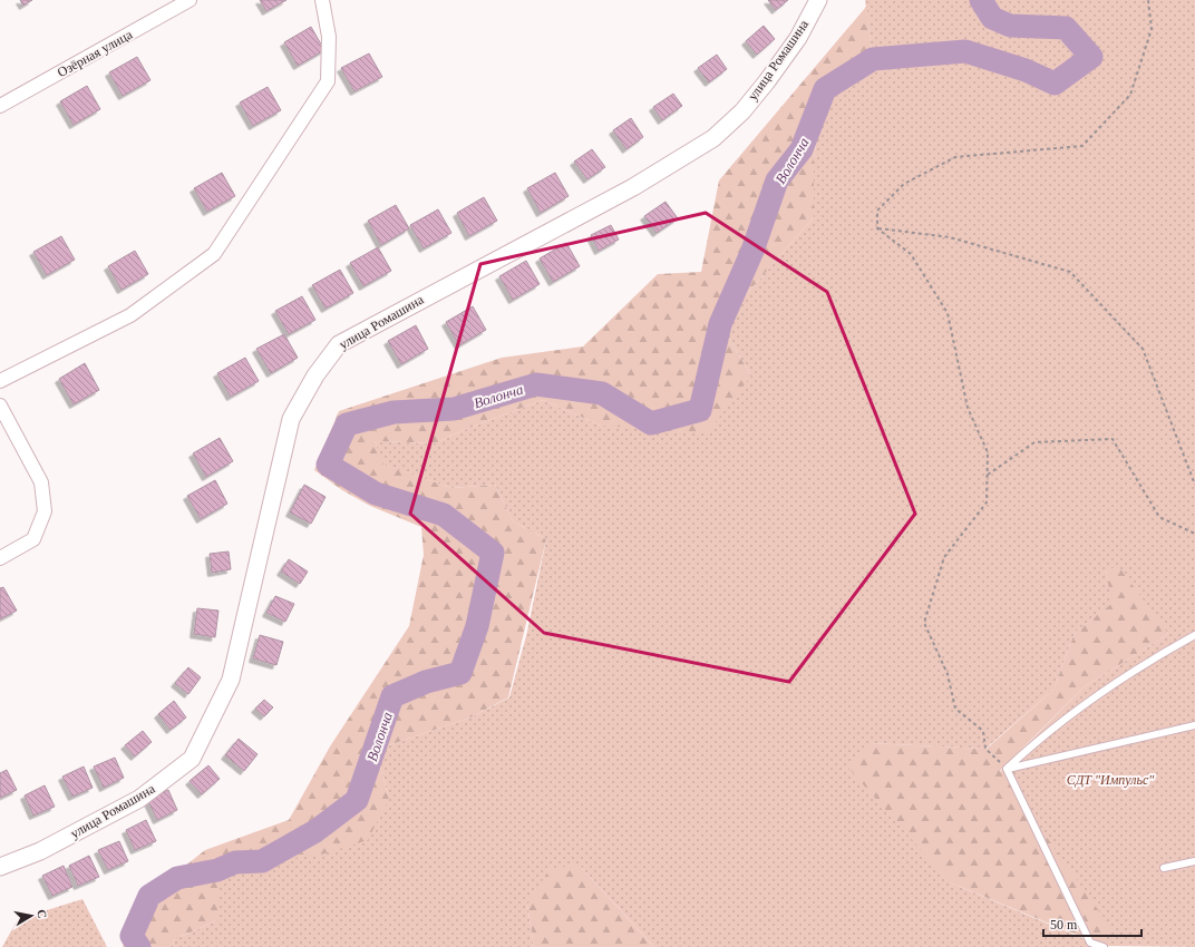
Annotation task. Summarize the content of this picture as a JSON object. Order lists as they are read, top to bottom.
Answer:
{
  "streets": {
    "street": ["Озёрная улица", "улица Ромашина"]
  },
  "water": ["Волонча"],
  "parks": ["СДТ \"Импульс\""],
  "scale_bar": "50 m",
  "north": "right"
}
